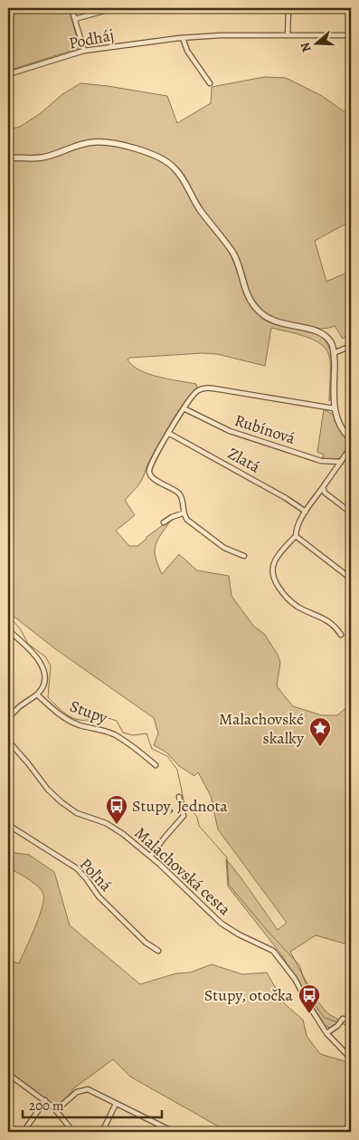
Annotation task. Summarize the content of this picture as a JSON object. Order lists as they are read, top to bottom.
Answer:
{
  "streets": {
    "street": [
      "Podháj",
      "Rubínová",
      "Zlatá",
      "Stupy",
      "Malachovská cesta",
      "Poľná"
    ]
  },
  "crossings": [
    ["Rubínová", "Zlatá"]
  ],
  "places": {
    "place": ["Malachovské skalky"],
    "bus stop": ["Stupy, Jednota", "Stupy, otočka"]
  },
  "scale_bar": "200 m",
  "north": "left"
}
